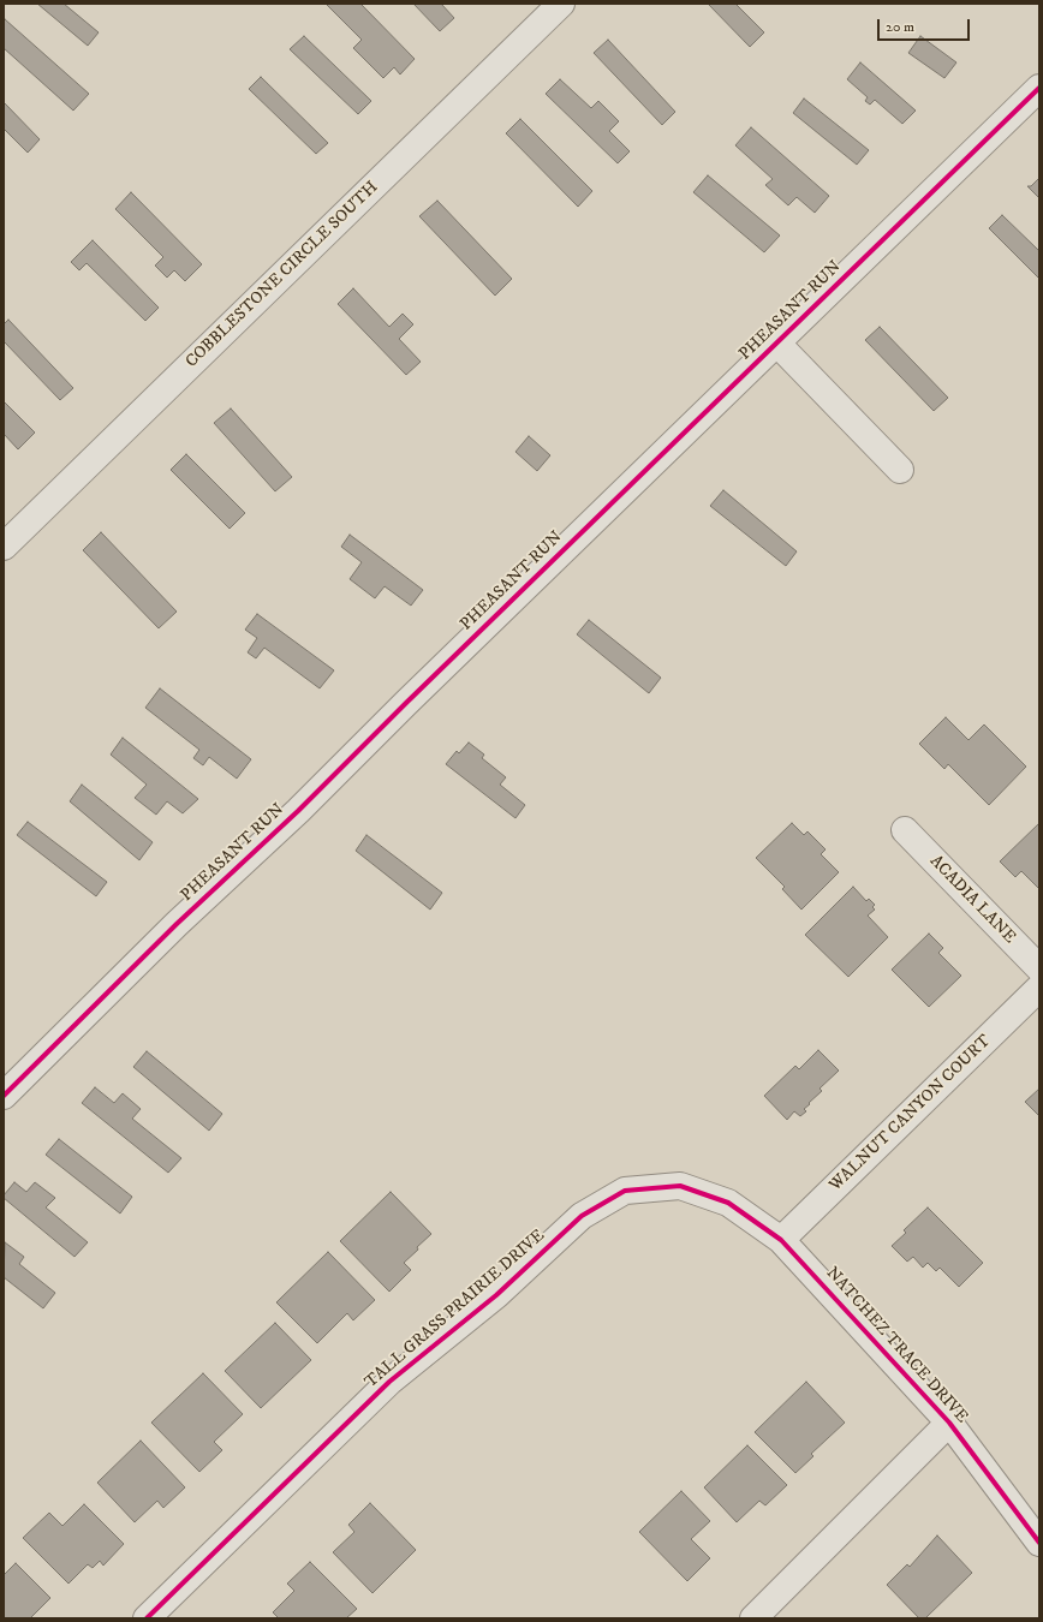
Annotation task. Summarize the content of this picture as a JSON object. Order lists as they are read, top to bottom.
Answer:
{
  "streets": {
    "street": [
      "COBBLESTONE CIRCLE SOUTH",
      "PHEASANT RUN",
      "ACADIA LANE",
      "WALNUT CANYON COURT",
      "TALL GRASS PRAIRIE DRIVE",
      "NATCHEZ TRACE DRIVE"
    ]
  },
  "crossings": [
    ["WALNUT CANYON COURT", "TALL GRASS PRAIRIE DRIVE"],
    ["WALNUT CANYON COURT", "NATCHEZ TRACE DRIVE"],
    ["TALL GRASS PRAIRIE DRIVE", "NATCHEZ TRACE DRIVE"]
  ],
  "scale_bar": "20 m"
}
